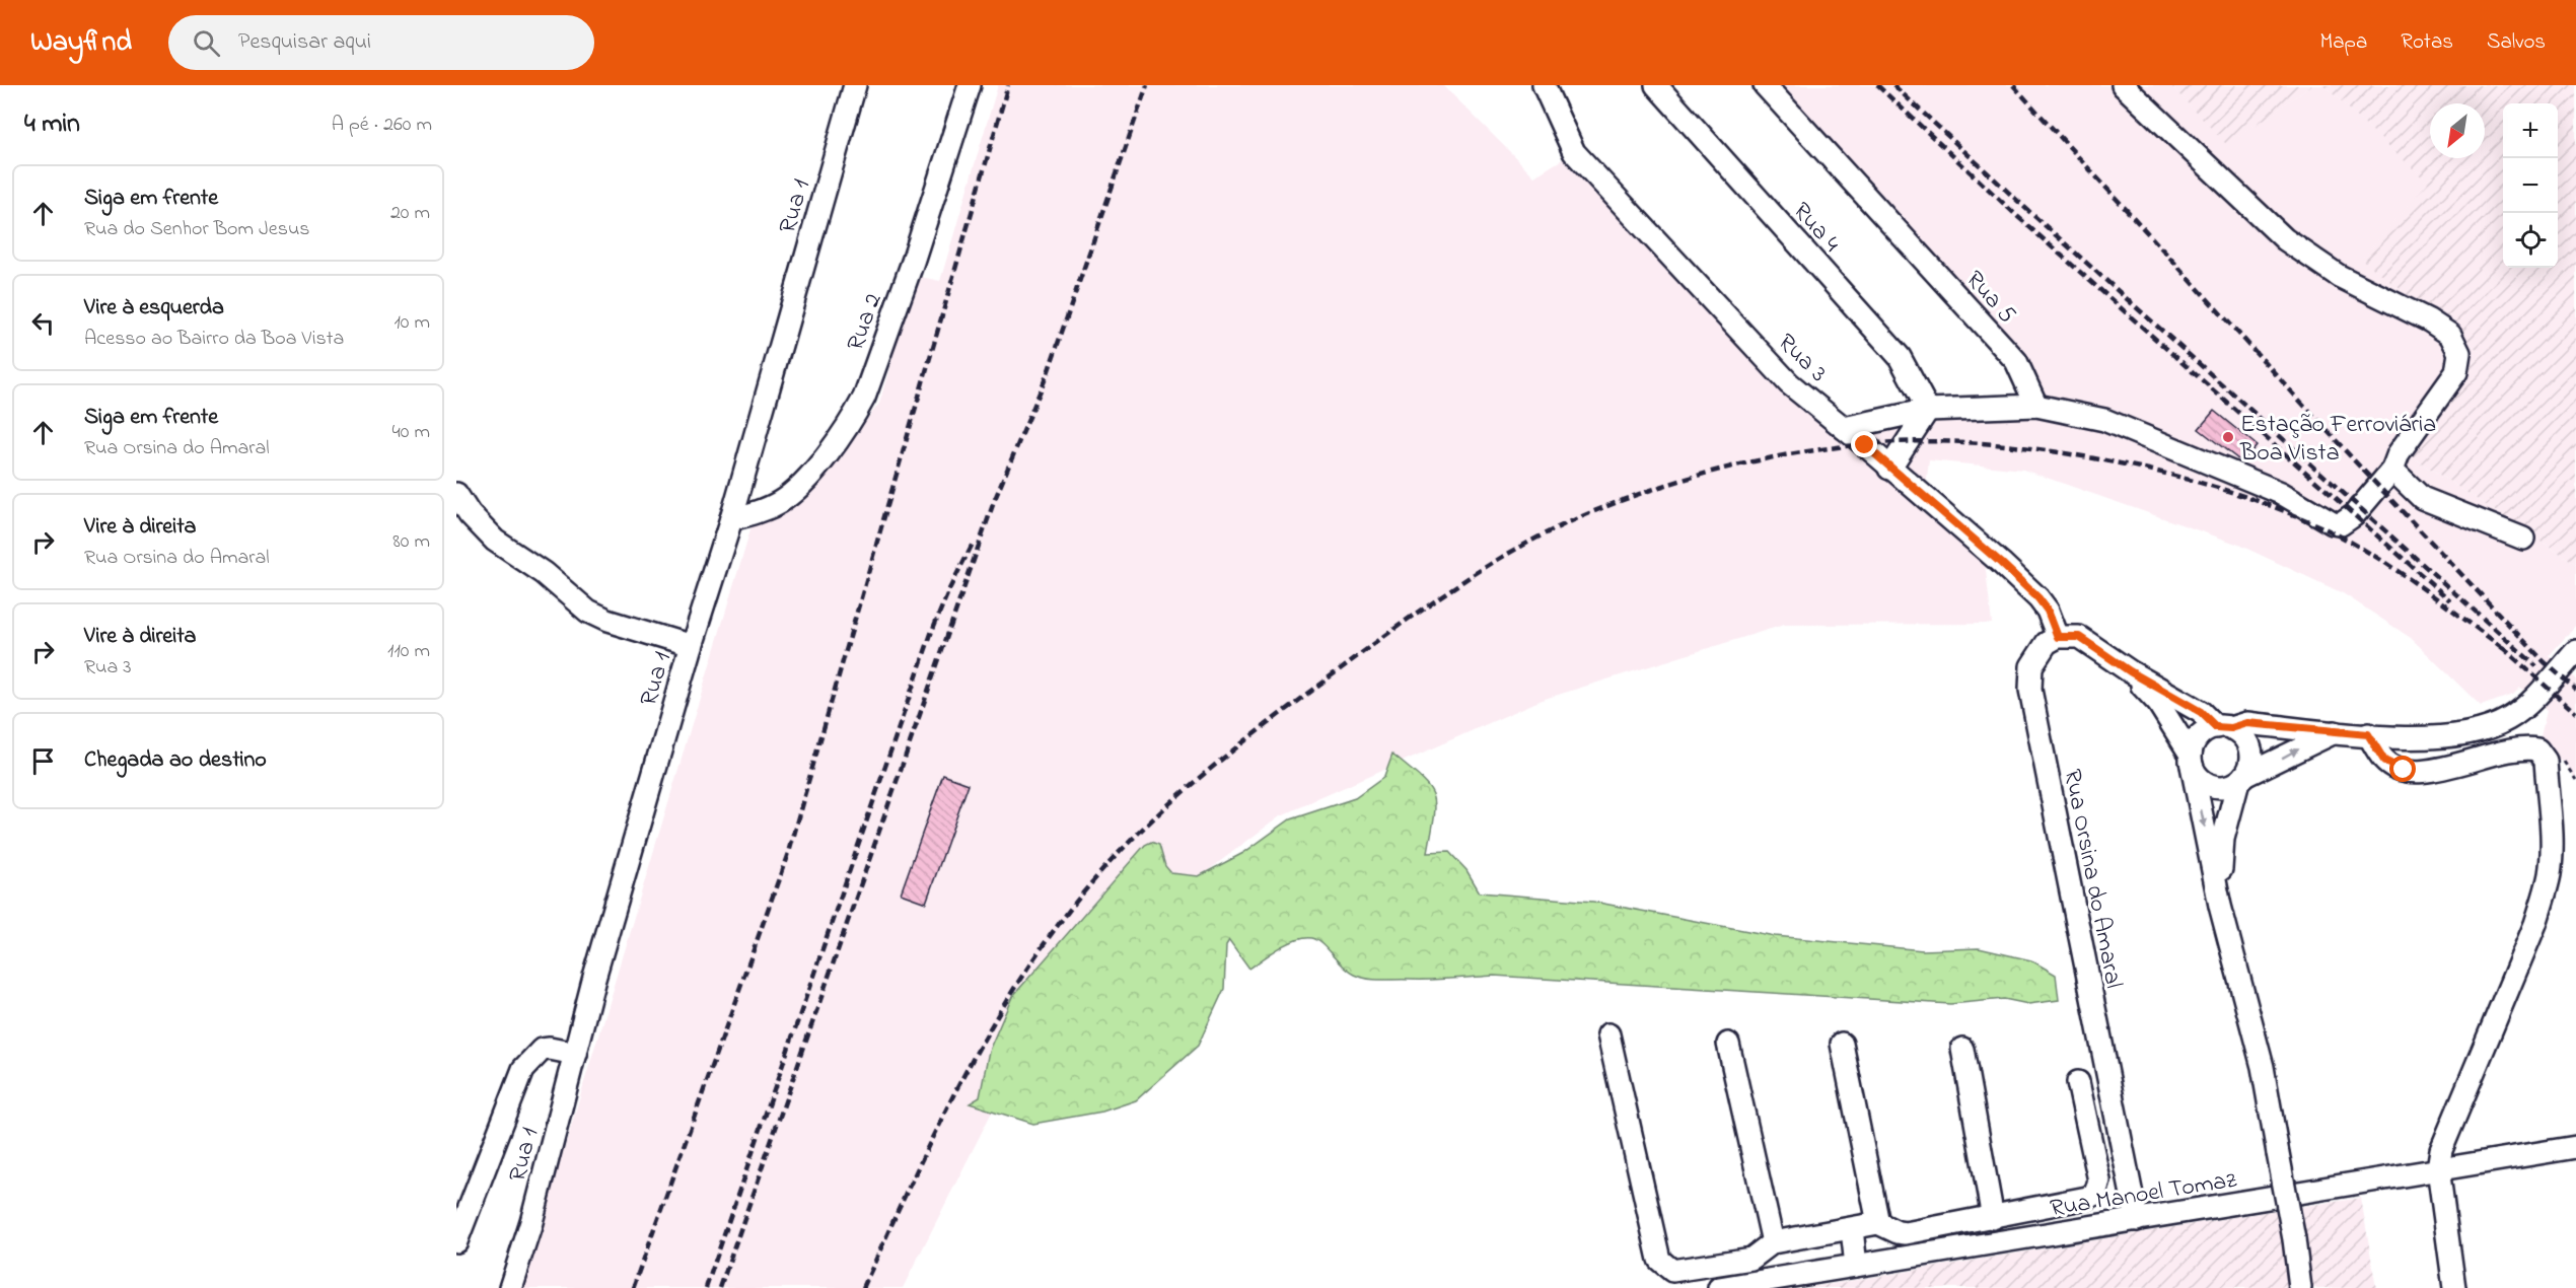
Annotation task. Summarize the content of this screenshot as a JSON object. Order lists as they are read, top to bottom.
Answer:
{
  "streets": {
    "street": [
      "Rua 1",
      "Rua 4",
      "Rua 5",
      "Rua 2",
      "Rua 3",
      "Rua Orsina do Amaral",
      "Rua Manoel Tomaz"
    ]
  },
  "crossings": [
    ["Rua 1", "Rua 2"],
    ["Rua 3", "Rua Orsina do Amaral"],
    ["Rua Orsina do Amaral", "Rua Manoel Tomaz"]
  ],
  "places": ["Estação Ferroviária Boa Vista"],
  "north": "bottom left",
  "page": {
    "header": "Wayfind",
    "search": "Pesquisar aqui",
    "nav": ["Mapa", "Rotas", "Salvos"],
    "heading": ["4 min", "A pé · 260 m"],
    "map_buttons": ["+", "−"],
    "list": [
      ["Siga em frente", "Rua do Senhor Bom Jesus", "20 m"],
      ["Vire à esquerda", "Acesso ao Bairro da Boa Vista", "10 m"],
      ["Siga em frente", "Rua Orsina do Amaral", "40 m"],
      ["Vire à direita", "Rua Orsina do Amaral", "80 m"],
      ["Vire à direita", "Rua 3", "110 m"],
      "Chegada ao destino"
    ]
  }
}
